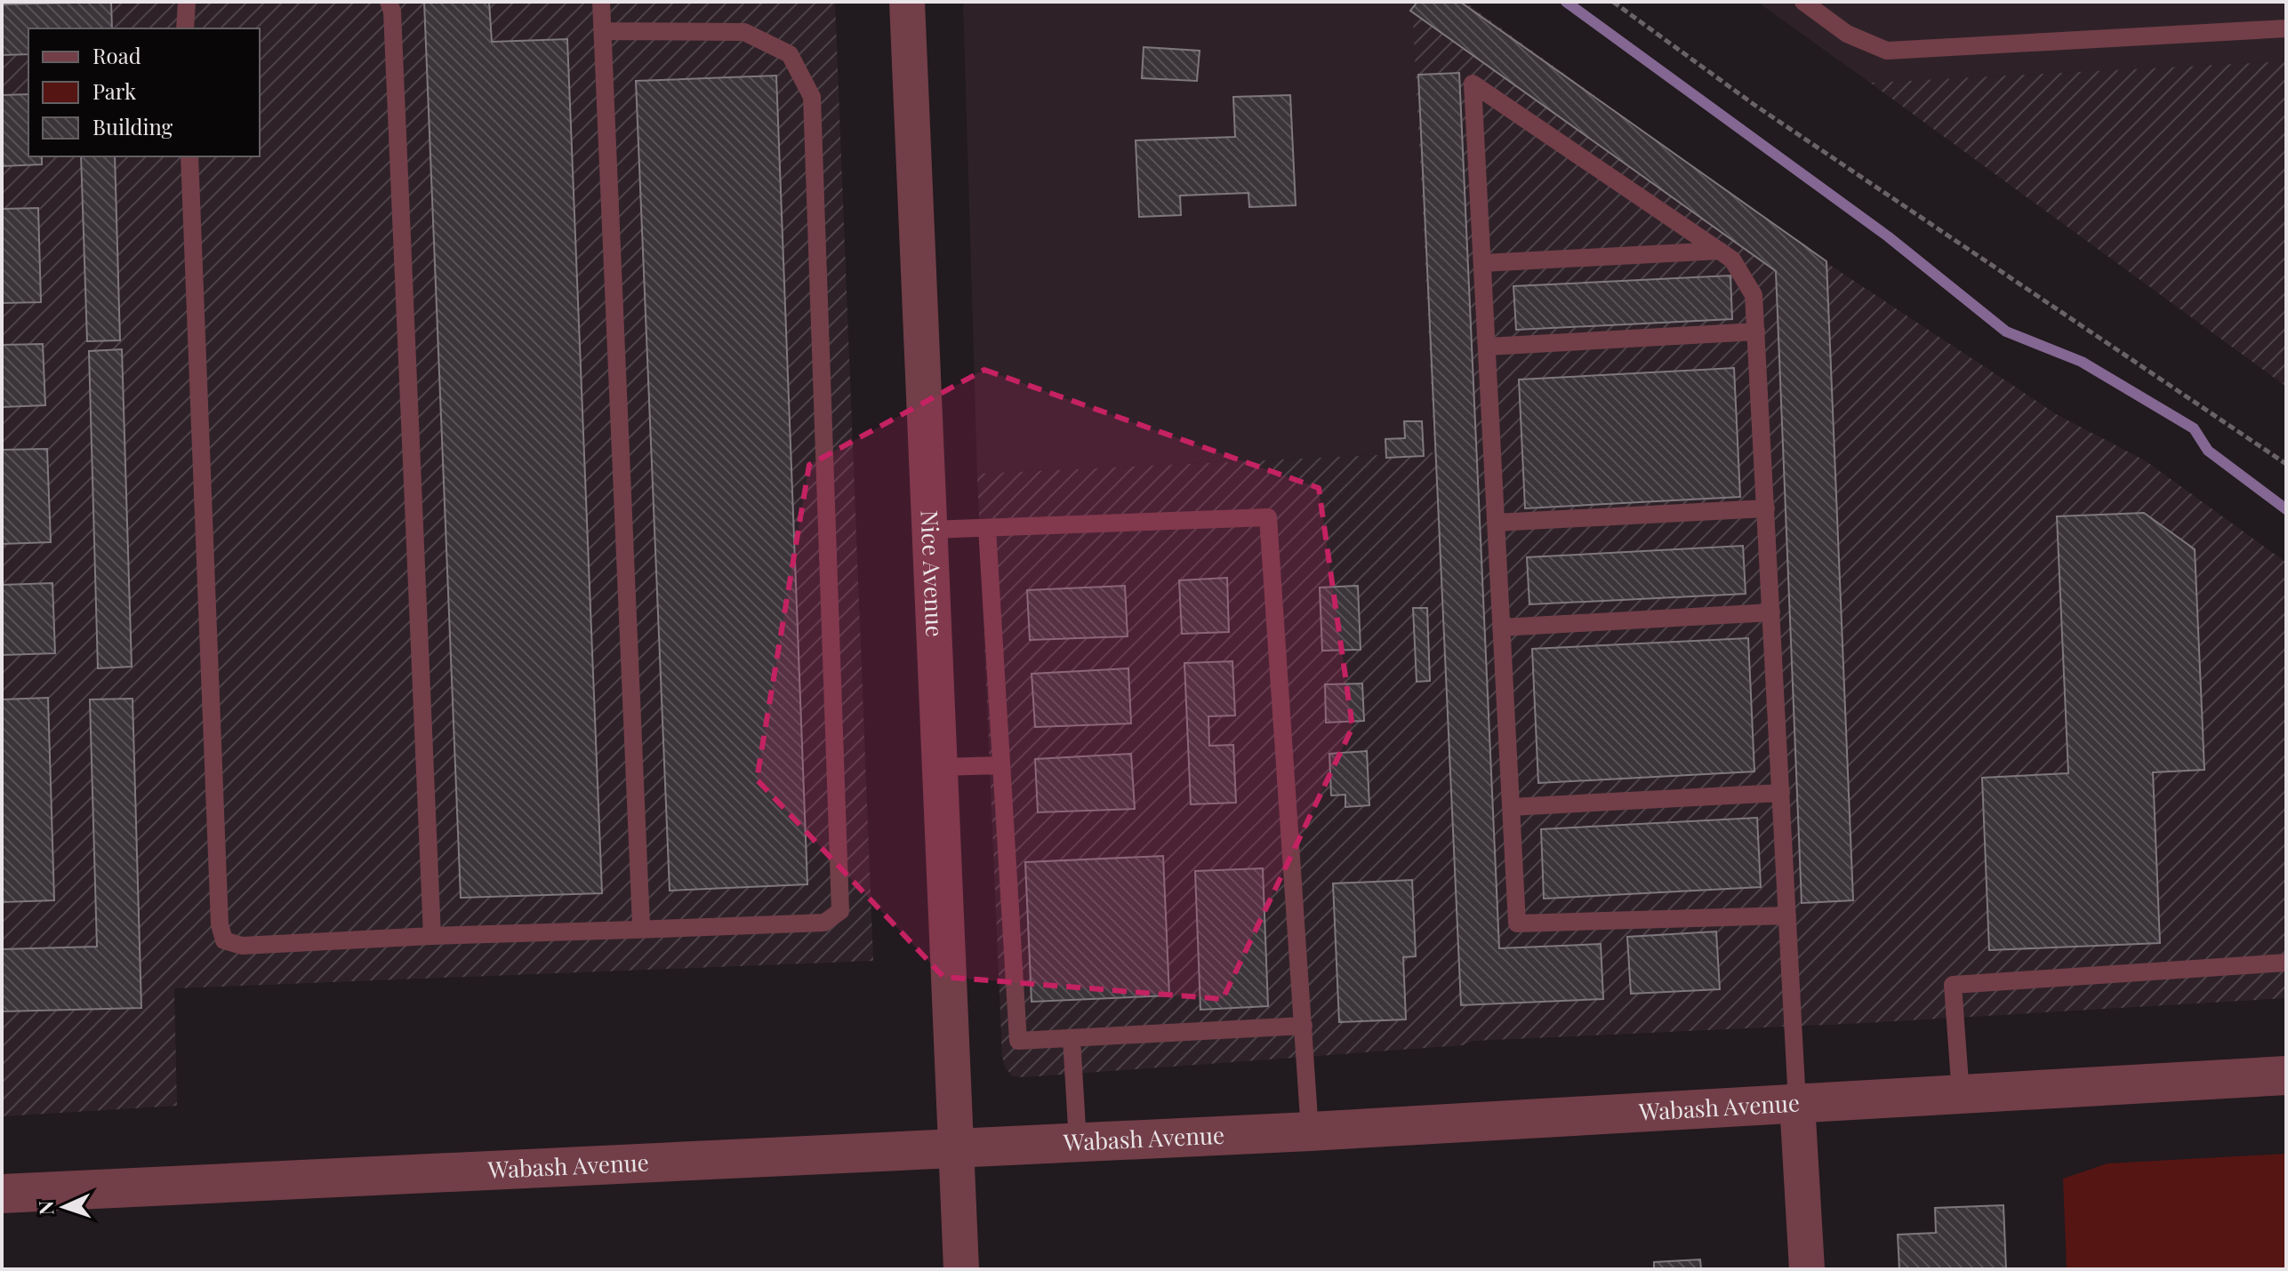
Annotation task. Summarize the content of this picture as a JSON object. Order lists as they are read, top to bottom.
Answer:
{
  "streets": {
    "street": ["Nice Avenue", "Wabash Avenue"]
  },
  "crossings": [
    ["Nice Avenue", "Wabash Avenue"]
  ],
  "legend": ["Road", "Park", "Building"],
  "north": "left"
}
